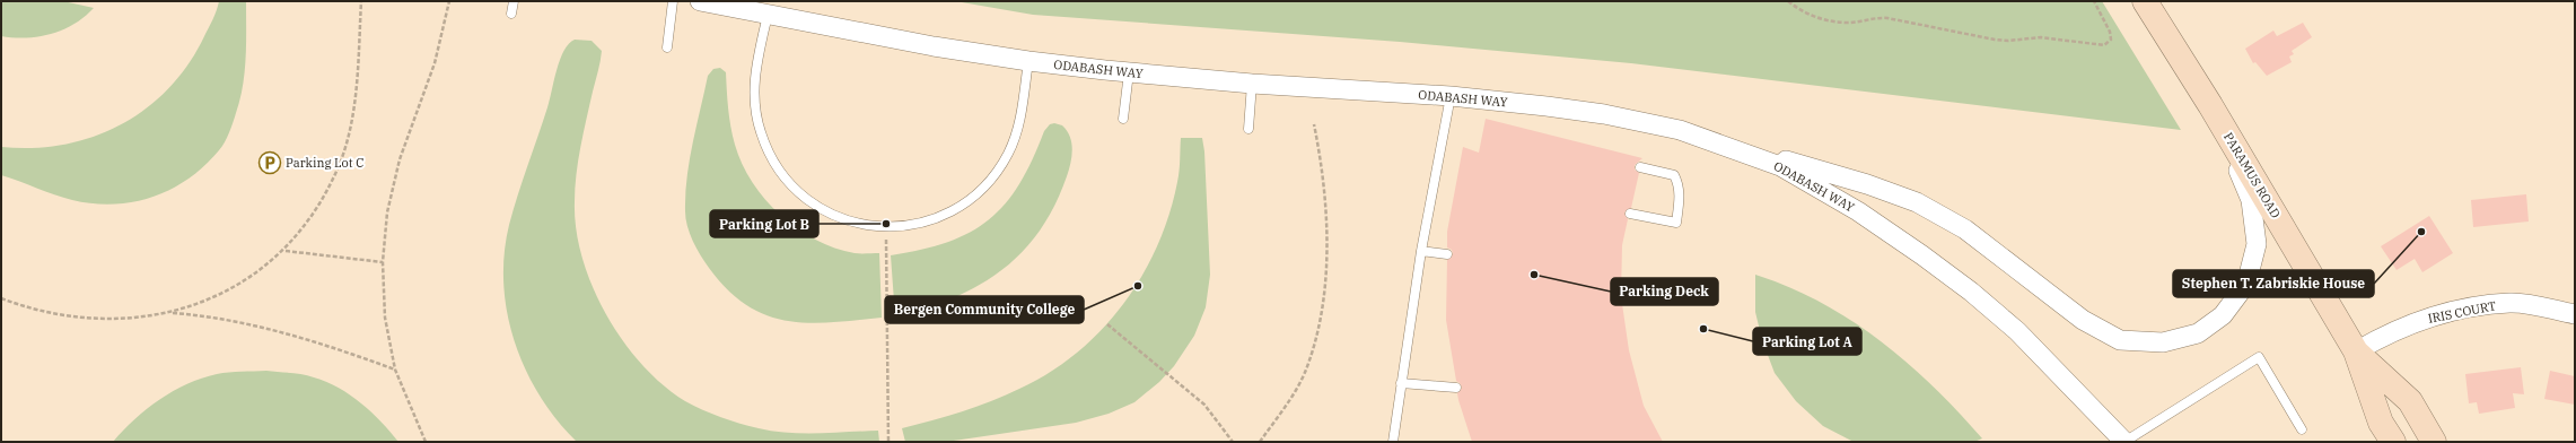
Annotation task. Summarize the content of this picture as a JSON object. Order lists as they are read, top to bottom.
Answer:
{
  "streets": {
    "main road": ["PARAMUS ROAD"],
    "street": ["ODABASH WAY", "IRIS COURT"]
  },
  "crossings": [
    ["PARAMUS ROAD", "IRIS COURT"]
  ],
  "places": {
    "parking": ["Parking Lot C"],
    "other": [
      "Parking Lot B",
      "Stephen T. Zabriskie House",
      "Parking Deck",
      "Bergen Community College",
      "Parking Lot A"
    ]
  }
}
